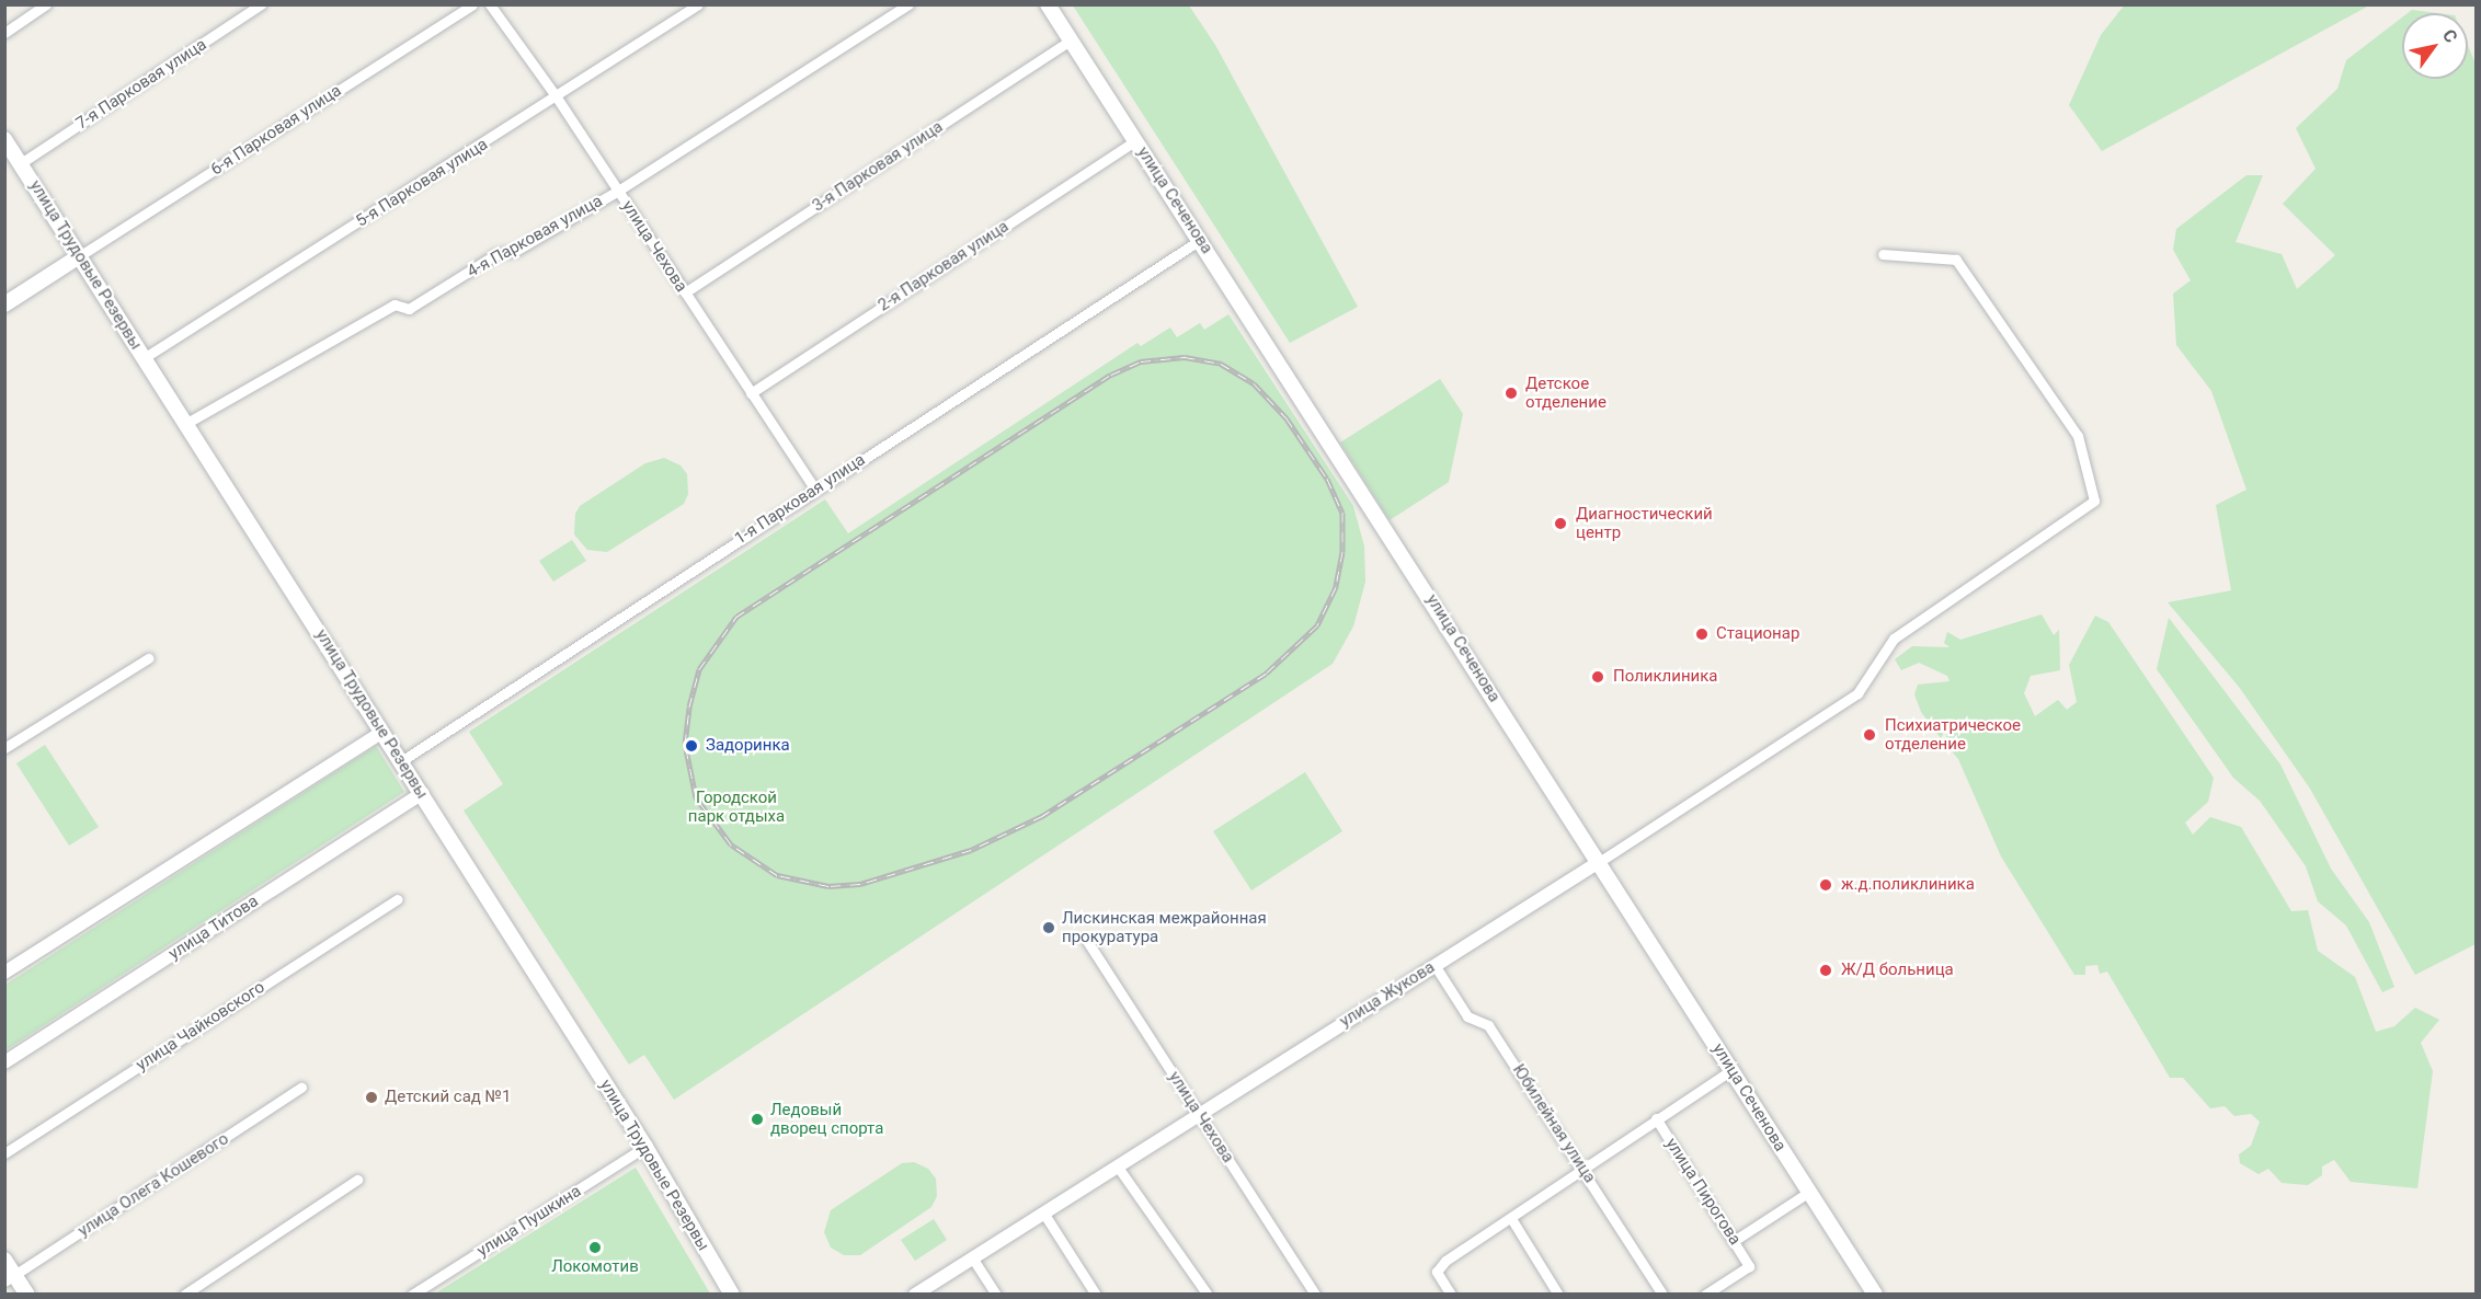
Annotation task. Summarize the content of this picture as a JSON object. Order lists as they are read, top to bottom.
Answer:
{
  "streets": {
    "main road": ["улица Сеченова", "улица Трудовые Резервы"],
    "street": [
      "7-я Парковая улица",
      "6-я Парковая улица",
      "3-я Парковая улица",
      "5-я Парковая улица",
      "4-я Парковая улица",
      "улица Чехова",
      "2-я Парковая улица",
      "1-я Парковая улица",
      "улица Титова",
      "улица Жукова",
      "улица Чайковского",
      "Юбилейная улица",
      "улица Олега Кошевого",
      "улица Пирогова",
      "улица Пушкина"
    ]
  },
  "crossings": [
    ["7-я Парковая улица", "улица Трудовые Резервы"],
    ["6-я Парковая улица", "улица Трудовые Резервы"],
    ["3-я Парковая улица", "улица Сеченова"],
    ["3-я Парковая улица", "улица Чехова"],
    ["5-я Парковая улица", "улица Чехова"],
    ["5-я Парковая улица", "улица Трудовые Резервы"],
    ["улица Сеченова", "2-я Парковая улица"],
    ["улица Сеченова", "1-я Парковая улица"],
    ["улица Сеченова", "улица Жукова"],
    ["4-я Парковая улица", "улица Чехова"],
    ["4-я Парковая улица", "улица Трудовые Резервы"],
    ["улица Чехова", "2-я Парковая улица"],
    ["улица Чехова", "1-я Парковая улица"],
    ["улица Чехова", "улица Жукова"],
    ["улица Трудовые Резервы", "1-я Парковая улица"],
    ["улица Трудовые Резервы", "улица Титова"],
    ["улица Трудовые Резервы", "улица Пушкина"],
    ["улица Жукова", "Юбилейная улица"]
  ],
  "parks": ["Городской парк отдыха"],
  "places": [
    "Детское отделение",
    "Диагностический центр",
    "Стационар",
    "Поликлиника",
    "Психиатрическое отделение",
    "Задоринка",
    "ж.д.поликлиника",
    "Лискинская межрайонная прокуратура",
    "Ж/Д больница",
    "Детский сад №1",
    "Ледовый дворец спорта",
    "Локомотив"
  ],
  "north": "top right"
}
